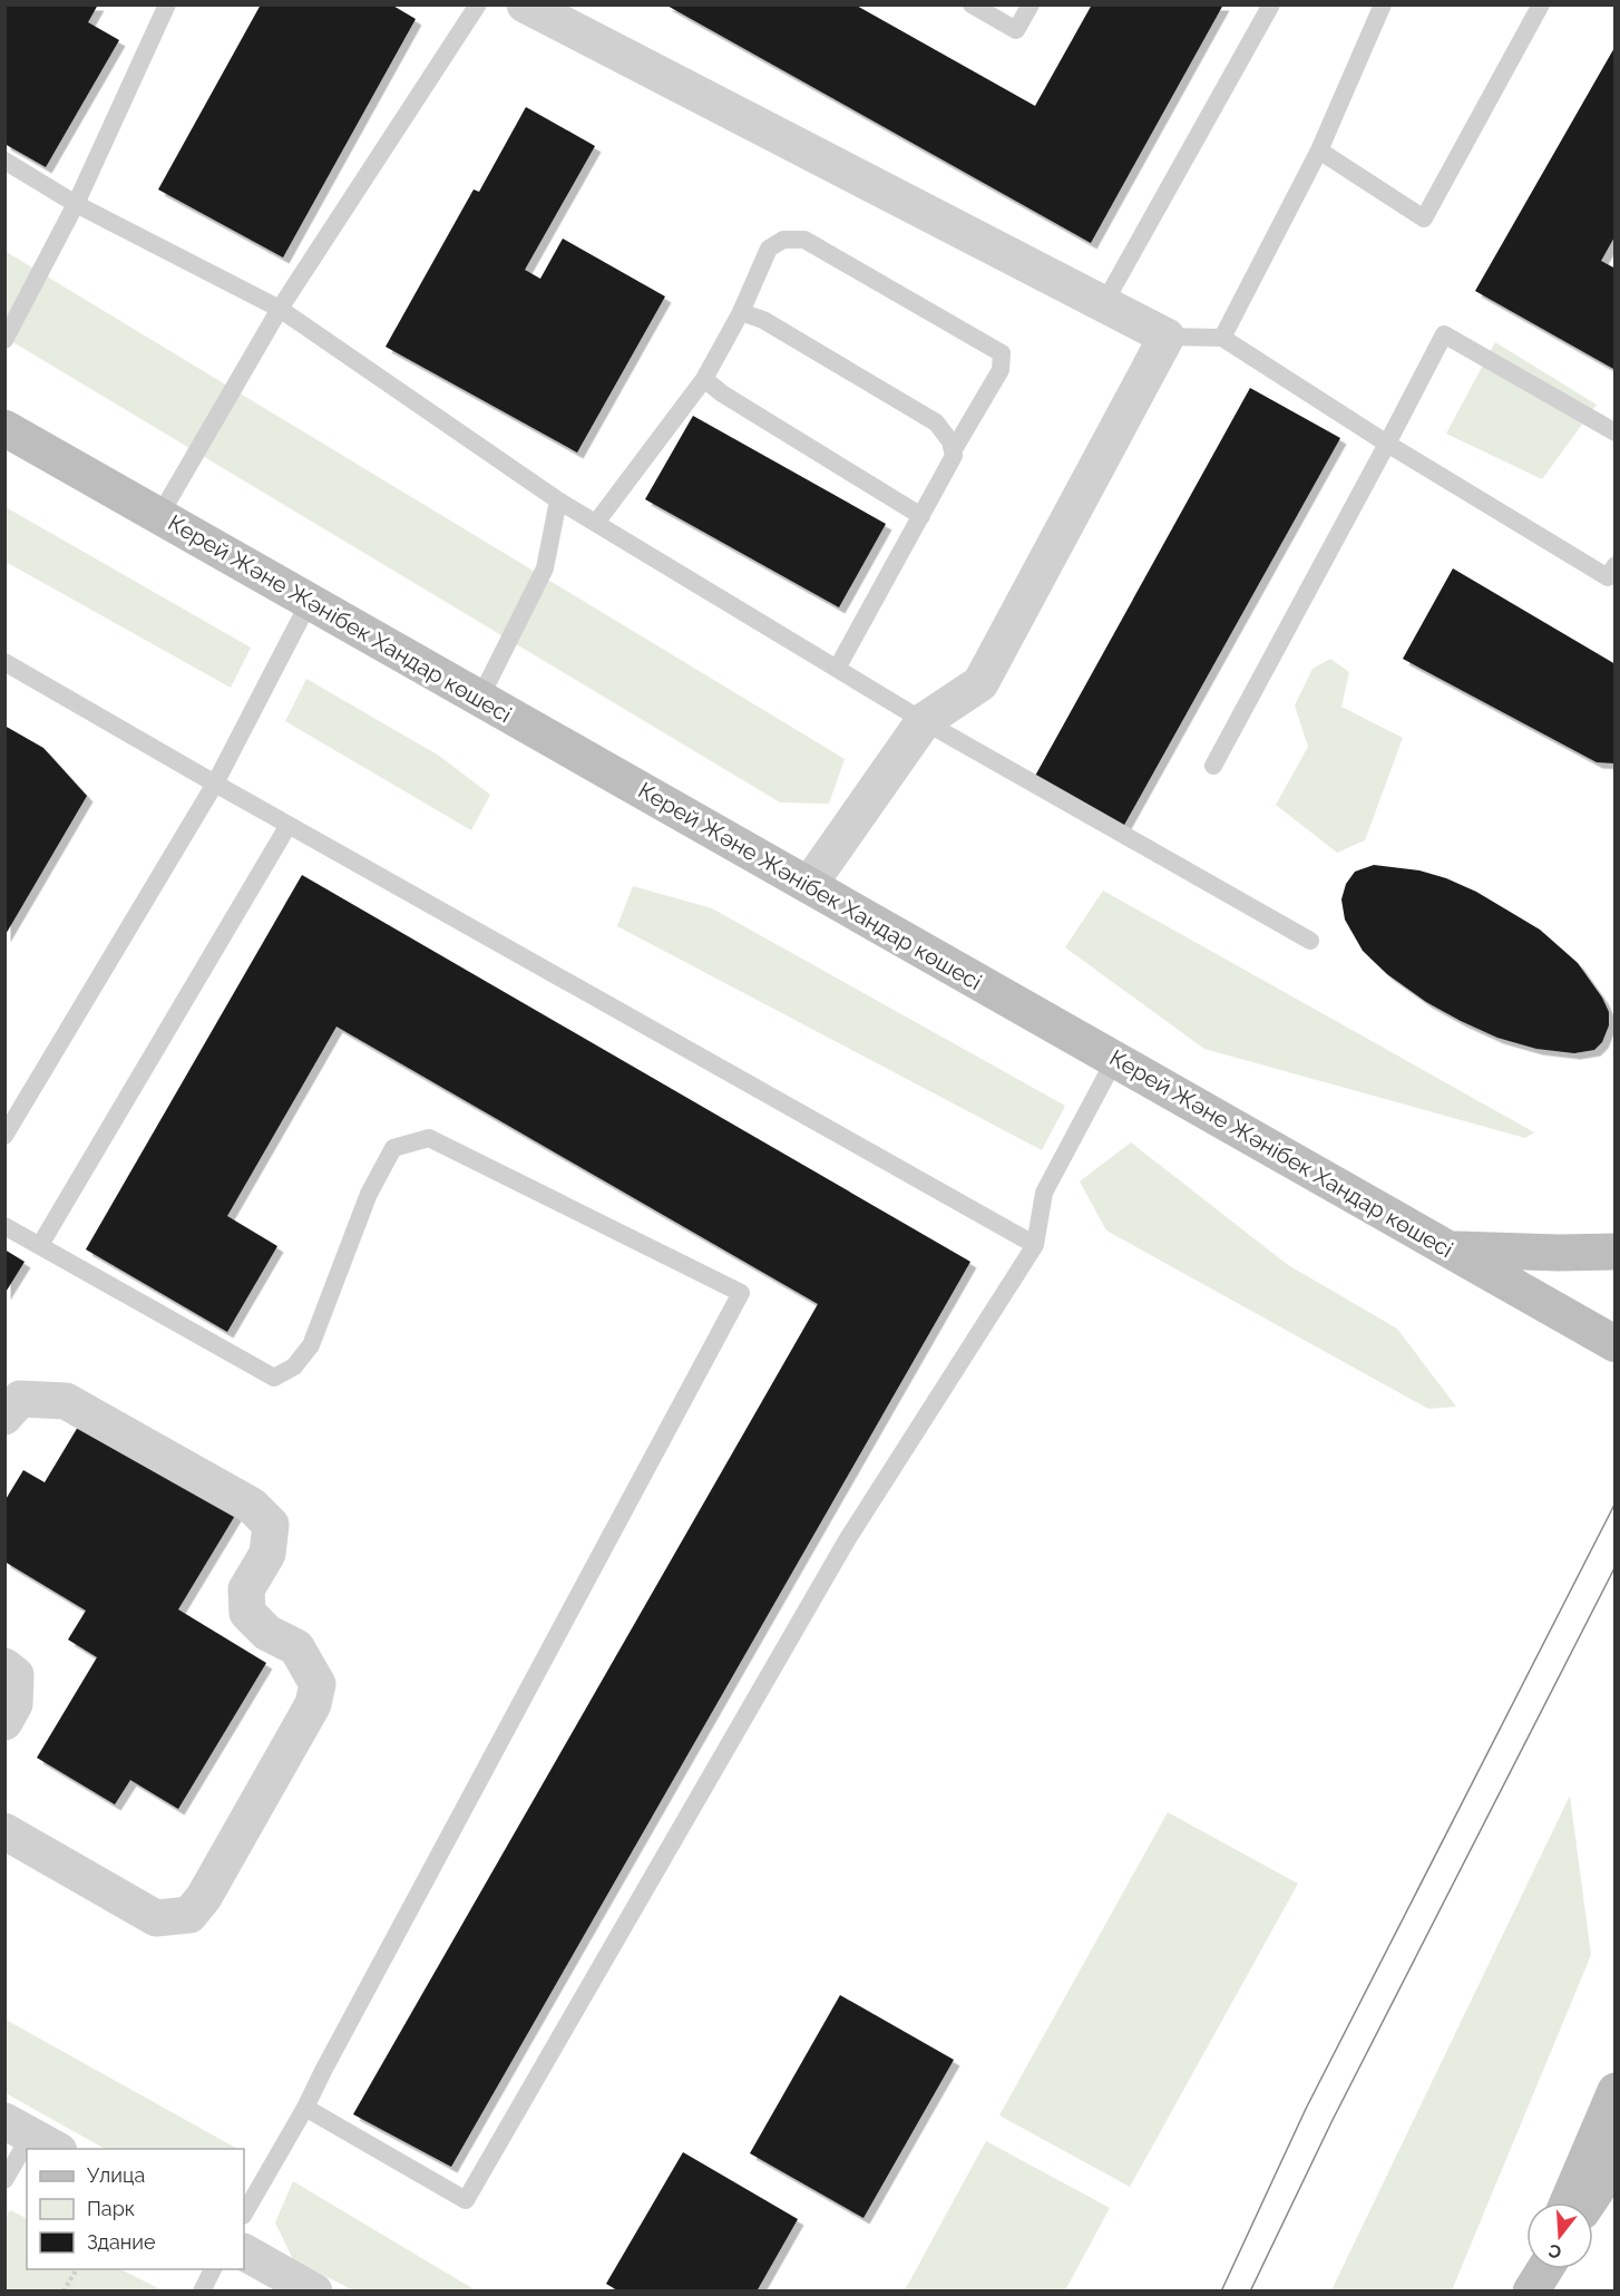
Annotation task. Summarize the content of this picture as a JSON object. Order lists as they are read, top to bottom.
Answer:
{
  "streets": {
    "main road": ["Керей Және Жәнібек Хандар көшесі"]
  },
  "legend": ["Улица", "Парк", "Здание"],
  "north": "bottom"
}
